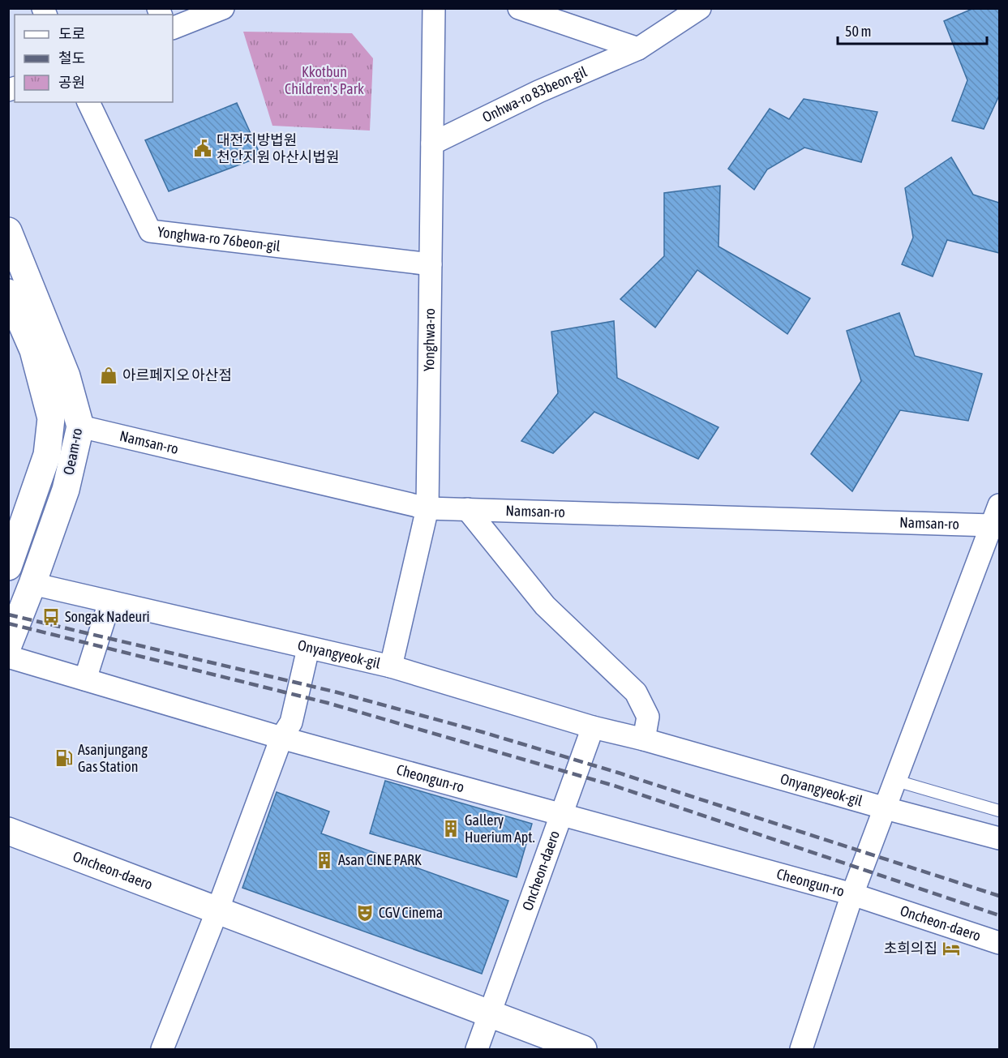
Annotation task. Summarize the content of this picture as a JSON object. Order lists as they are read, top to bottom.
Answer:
{
  "streets": {
    "main road": ["Oeam-ro", "Oncheon-daero"],
    "street": [
      "Onhwa-ro 83beon-gil",
      "Yonghwa-ro 76beon-gil",
      "Yonghwa-ro",
      "Namsan-ro",
      "Onyangyeok-gil",
      "Cheongun-ro"
    ]
  },
  "crossings": [
    ["Onhwa-ro 83beon-gil", "Yonghwa-ro"],
    ["Yonghwa-ro 76beon-gil", "Yonghwa-ro"],
    ["Yonghwa-ro", "Namsan-ro"],
    ["Yonghwa-ro", "Onyangyeok-gil"],
    ["Namsan-ro", "Oeam-ro"],
    ["Namsan-ro", "Cheongun-ro"],
    ["Oeam-ro", "Onyangyeok-gil"],
    ["Onyangyeok-gil", "Cheongun-ro"],
    ["Onyangyeok-gil", "Oncheon-daero"],
    ["Cheongun-ro", "Oncheon-daero"]
  ],
  "parks": ["Kkotbun Children's Park"],
  "places": {
    "public building": ["대전지방법원 천안지원 아산시법원"],
    "shop": ["아르페지오 아산점"],
    "bus stop": ["Songak Nadeuri"],
    "fuel station": ["Asanjungang Gas Station"],
    "building": ["Gallery Huerium Apt.", "Asan CINE PARK"],
    "theatre": ["CGV Cinema"],
    "hotel": ["초희의집"]
  },
  "legend": ["도로", "철도", "공원"],
  "scale_bar": "50 m"
}
